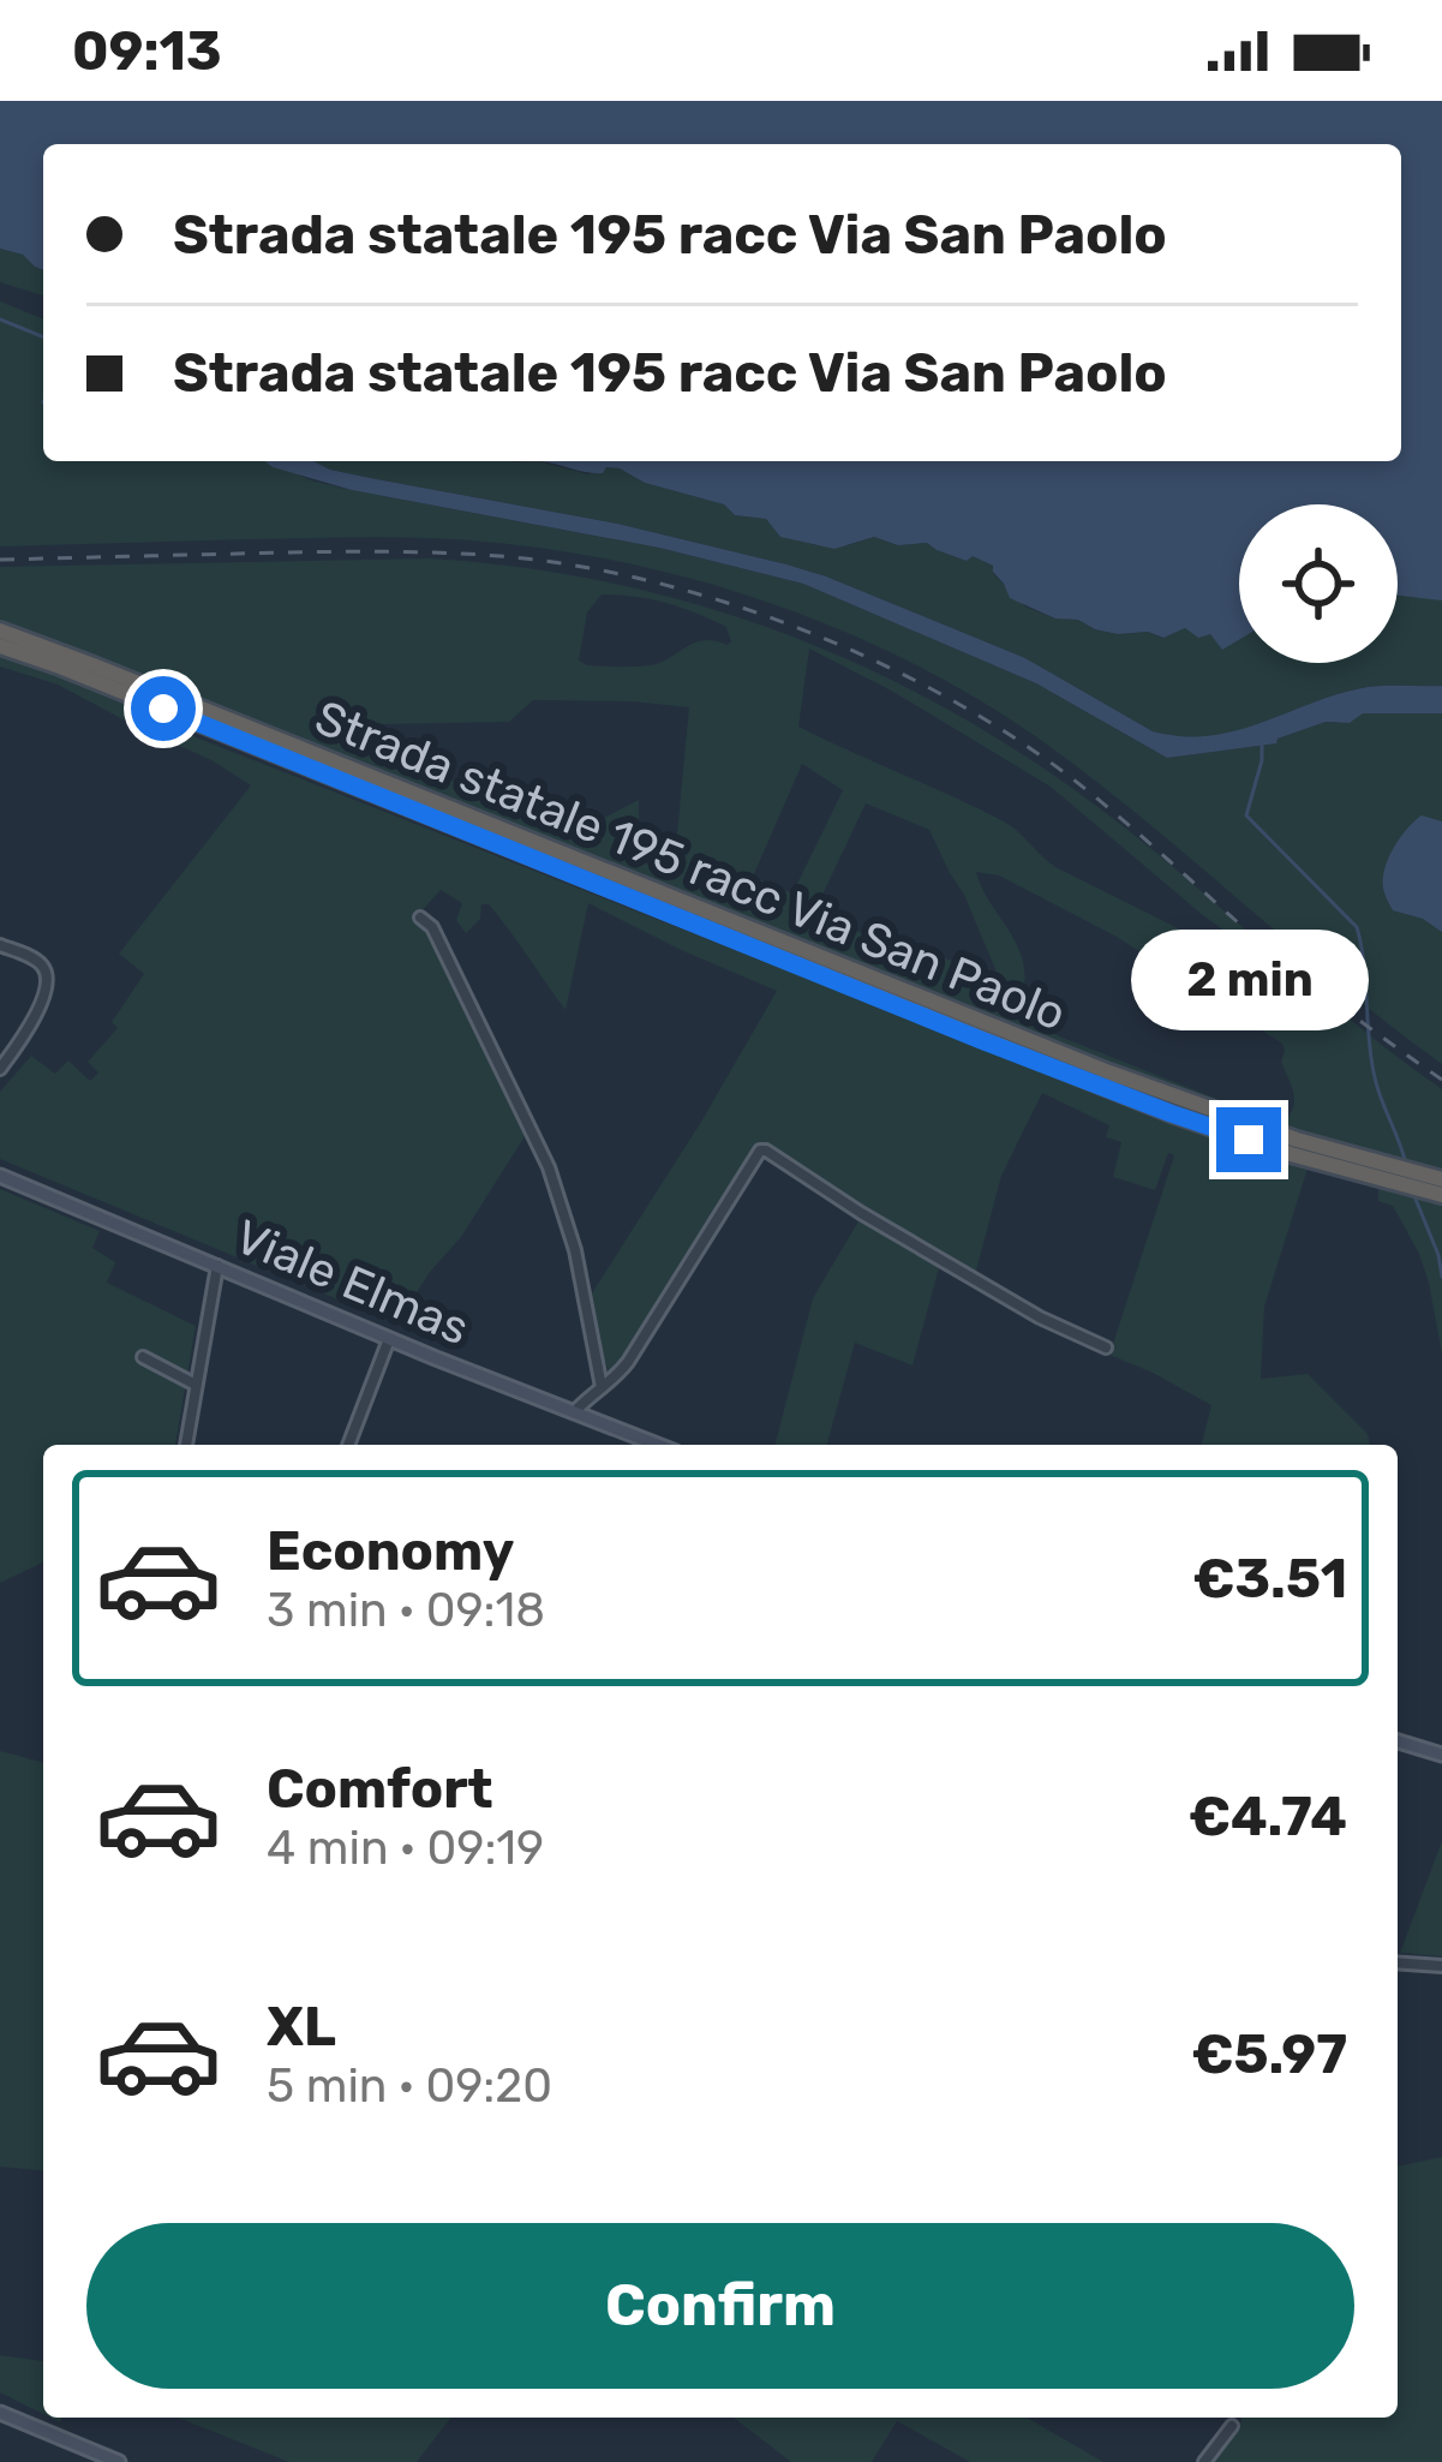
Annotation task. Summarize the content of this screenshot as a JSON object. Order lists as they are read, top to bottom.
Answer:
{
  "streets": {
    "highway": ["Strada statale 195 racc Via San Paolo"],
    "main road": ["Viale Elmas"]
  },
  "page": {
    "status": "09:13",
    "banner": ["Strada statale 195 racc Via San Paolo", "Strada statale 195 racc Via San Paolo"],
    "bubble": "2 min",
    "list": [
      {
        "name": "Economy",
        "note": "3 min · 09:18",
        "value": "€3.51"
      },
      {
        "name": "Comfort",
        "note": "4 min · 09:19",
        "value": "€4.74"
      },
      {
        "name": "XL",
        "note": "5 min · 09:20",
        "value": "€5.97"
      }
    ],
    "buttons": "Confirm"
  }
}
